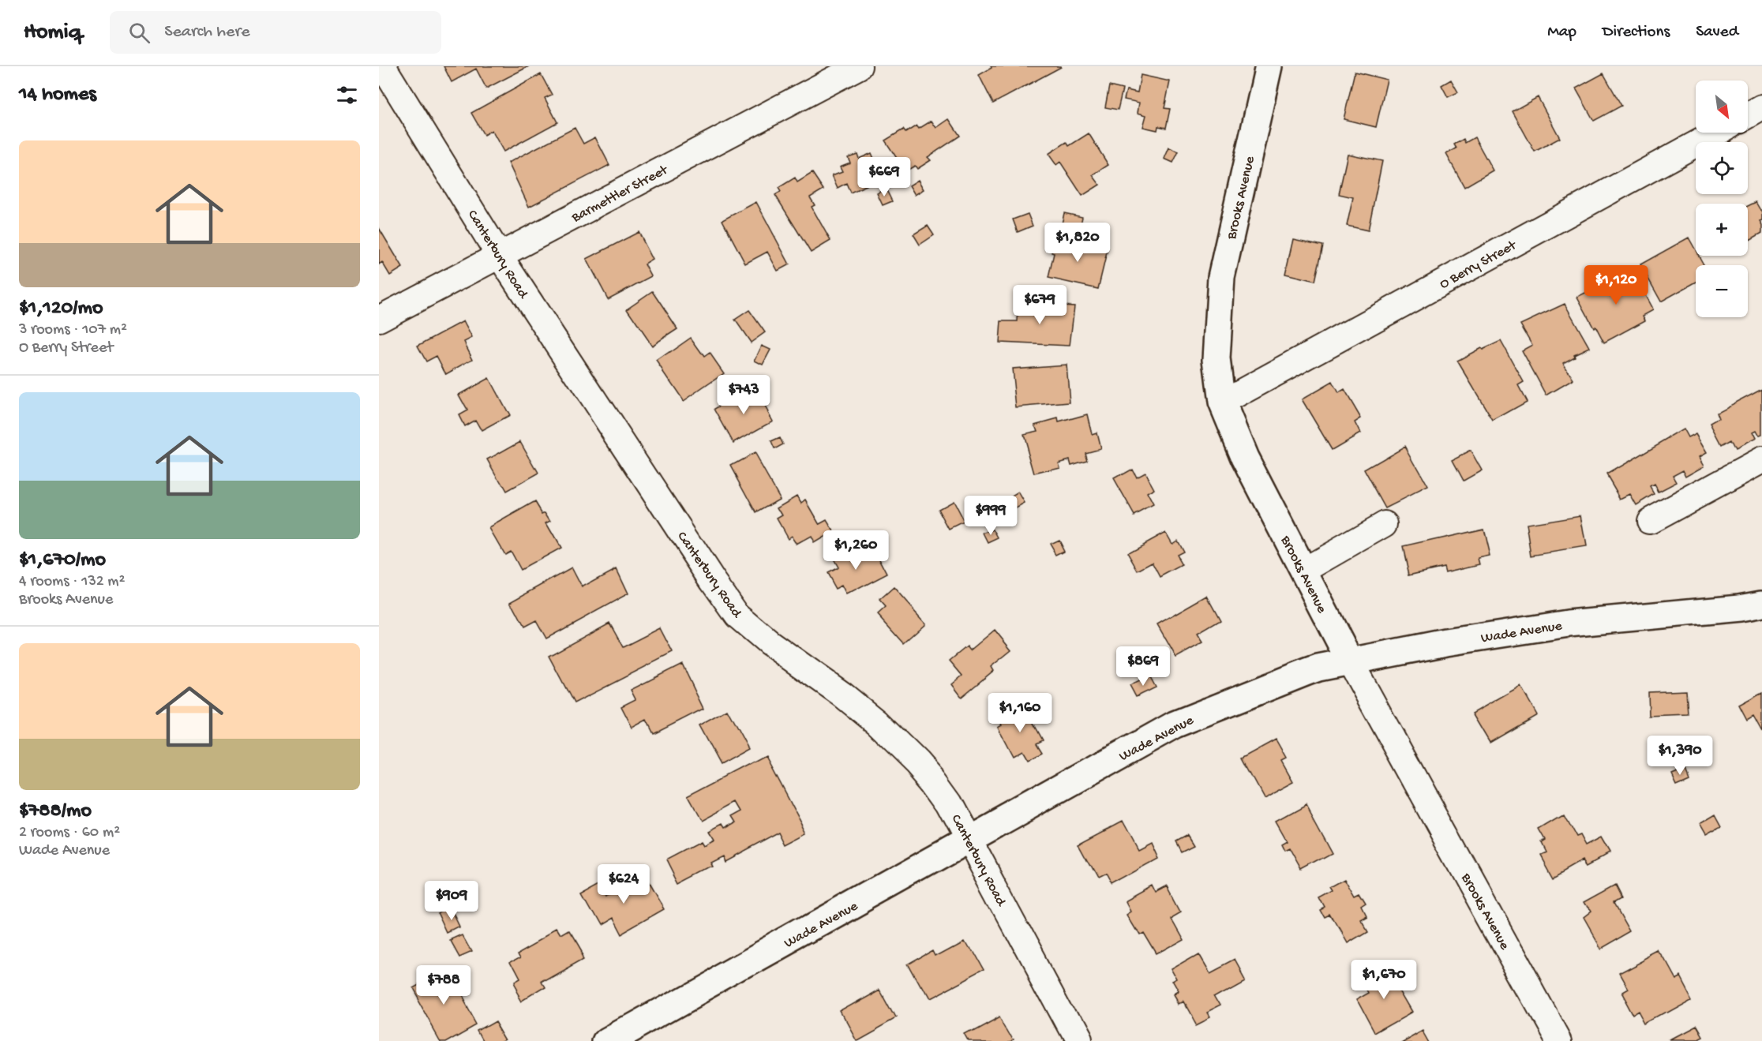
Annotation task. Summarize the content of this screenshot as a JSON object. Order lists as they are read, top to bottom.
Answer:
{
  "streets": {
    "main road": ["Brooks Avenue", "Wade Avenue"],
    "street": ["Barmettler Street", "Canterbury Road", "O Berry Street"]
  },
  "crossings": [
    ["Barmettler Street", "Canterbury Road"],
    ["Brooks Avenue", "O Berry Street"],
    ["Brooks Avenue", "Wade Avenue"],
    ["Canterbury Road", "Wade Avenue"]
  ],
  "north": "bottom right",
  "page": {
    "header": "Homiq",
    "search": "Search here",
    "nav": ["Map", "Directions", "Saved"],
    "heading": "14 homes",
    "map_buttons": ["+", "−"],
    "list": [
      {
        "name": "$1,120/mo",
        "note": "3 rooms · 107 m² · O Berry Street"
      },
      {
        "name": "$1,670/mo",
        "note": "4 rooms · 132 m² · Brooks Avenue"
      },
      {
        "name": "$788/mo",
        "note": "2 rooms · 60 m² · Wade Avenue"
      }
    ],
    "price": [
      "$669",
      "$1,820",
      "$1,120",
      "$679",
      "$743",
      "$999",
      "$1,260",
      "$869",
      "$1,160",
      "$1,390",
      "$624",
      "$909",
      "$1,670",
      "$788"
    ]
  }
}
